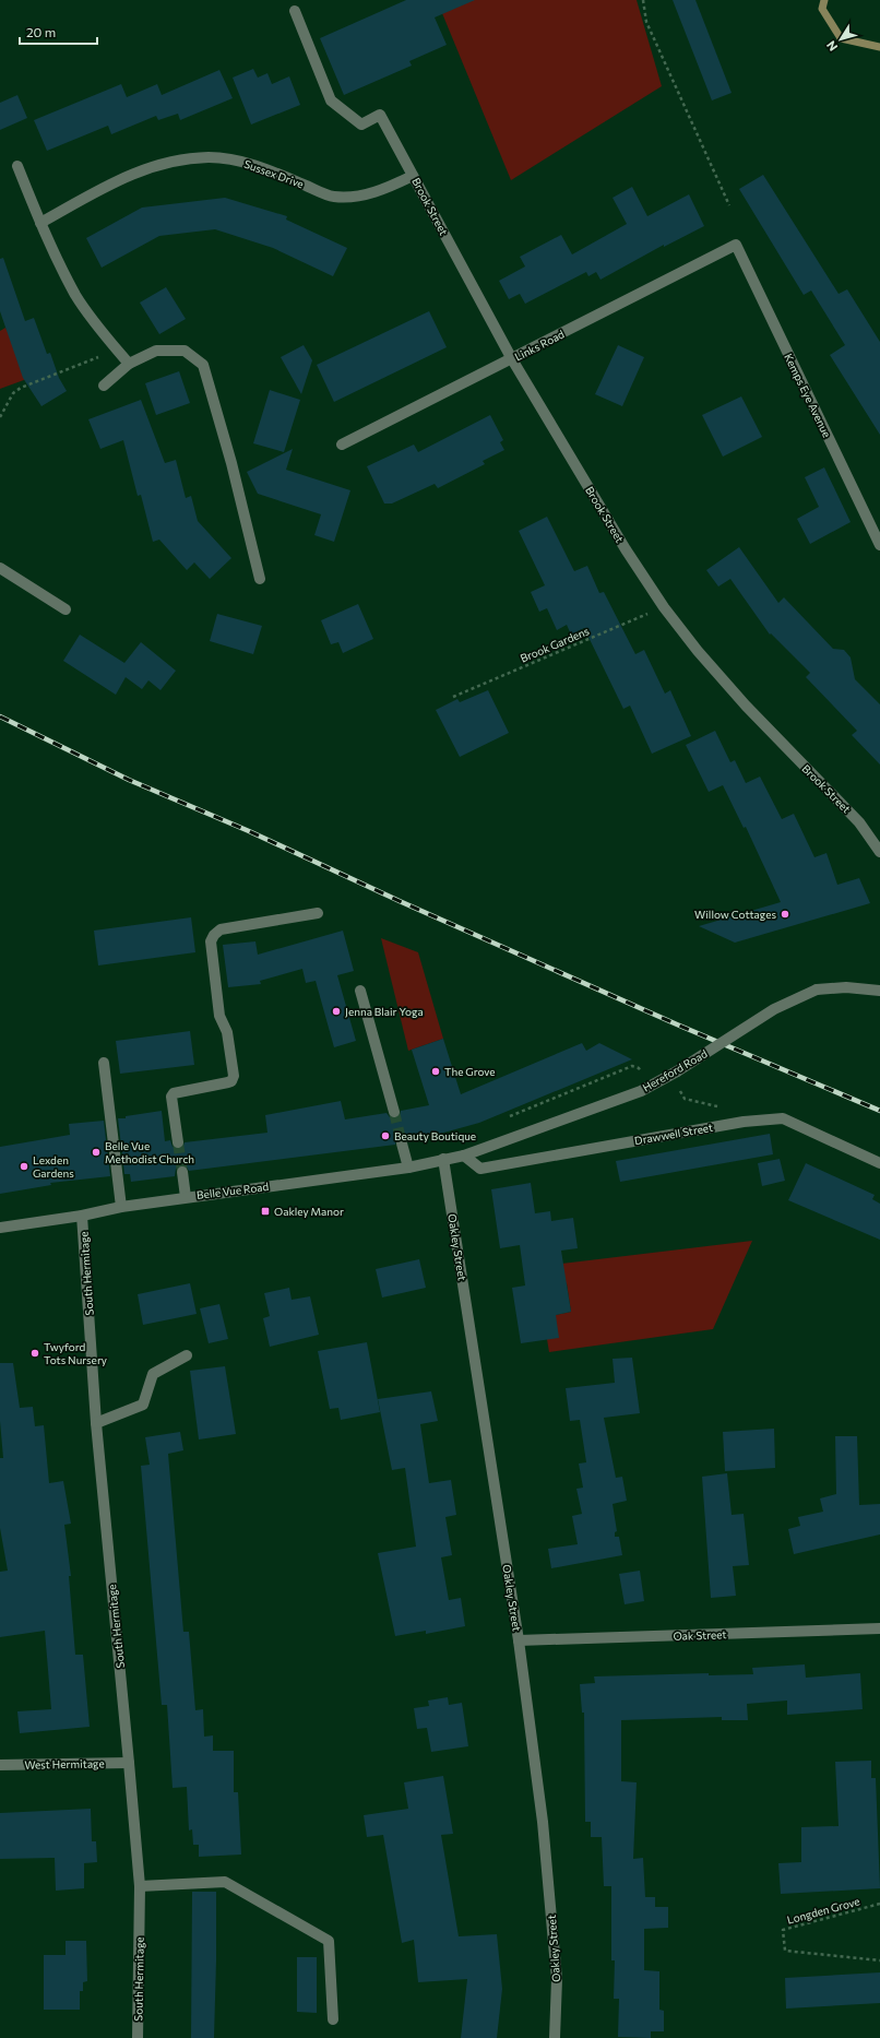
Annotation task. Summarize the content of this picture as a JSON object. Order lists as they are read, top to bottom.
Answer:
{
  "streets": {
    "street": [
      "Sussex Drive",
      "Brook Street",
      "Links Road",
      "Kemps Eye Avenue",
      "Hereford Road",
      "Drawwell Street",
      "Belle Vue Road",
      "Oakley Street",
      "South Hermitage",
      "Oak Street",
      "West Hermitage"
    ],
    "path": ["Brook Gardens", "Longden Grove"]
  },
  "crossings": [
    ["Sussex Drive", "Brook Street"],
    ["Brook Street", "Links Road"],
    ["Brook Street", "Brook Gardens"],
    ["Links Road", "Kemps Eye Avenue"],
    ["Hereford Road", "Drawwell Street"],
    ["Hereford Road", "Belle Vue Road"],
    ["Drawwell Street", "Belle Vue Road"],
    ["Belle Vue Road", "Oakley Street"],
    ["Belle Vue Road", "South Hermitage"],
    ["Oakley Street", "Oak Street"],
    ["South Hermitage", "West Hermitage"]
  ],
  "places": {
    "other": [
      "Willow Cottages",
      "Jenna Blair Yoga",
      "The Grove",
      "Beauty Boutique",
      "Belle Vue Methodist Church",
      "Lexden Gardens",
      "Twyford Tots Nursery"
    ],
    "transit": ["Oakley Manor"]
  },
  "scale_bar": "20 m",
  "north": "bottom left"
}
